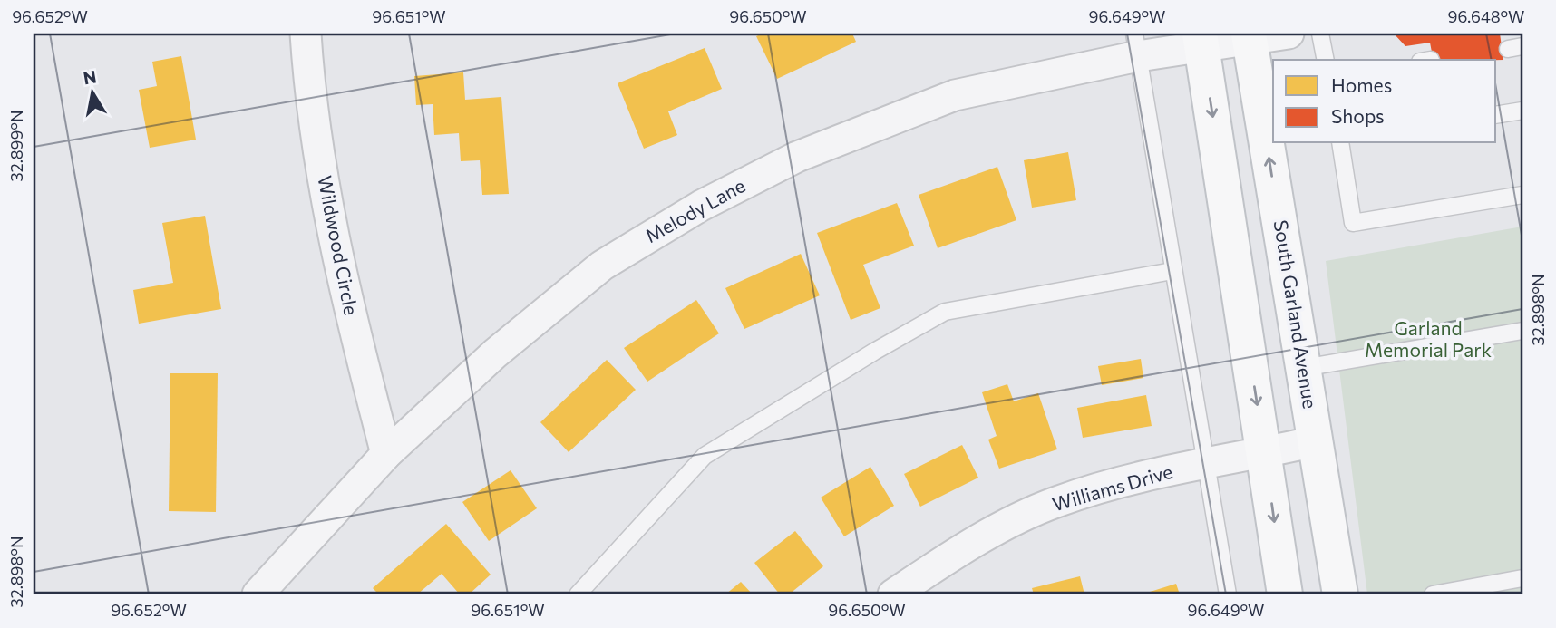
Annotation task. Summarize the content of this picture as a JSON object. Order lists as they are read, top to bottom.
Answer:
{
  "streets": {
    "main road": ["South Garland Avenue"],
    "street": ["Melody Lane", "Wildwood Circle", "Williams Drive"]
  },
  "crossings": [
    ["Melody Lane", "Wildwood Circle"],
    ["Melody Lane", "South Garland Avenue"],
    ["South Garland Avenue", "Williams Drive"]
  ],
  "parks": ["Garland Memorial Park"],
  "legend": ["Homes", "Shops"],
  "north": "top",
  "coordinates": [
    "96.652°W",
    "96.651°W",
    "96.650°W",
    "96.649°W",
    "96.648°W",
    "32.899°N",
    "32.898°N"
  ]
}
